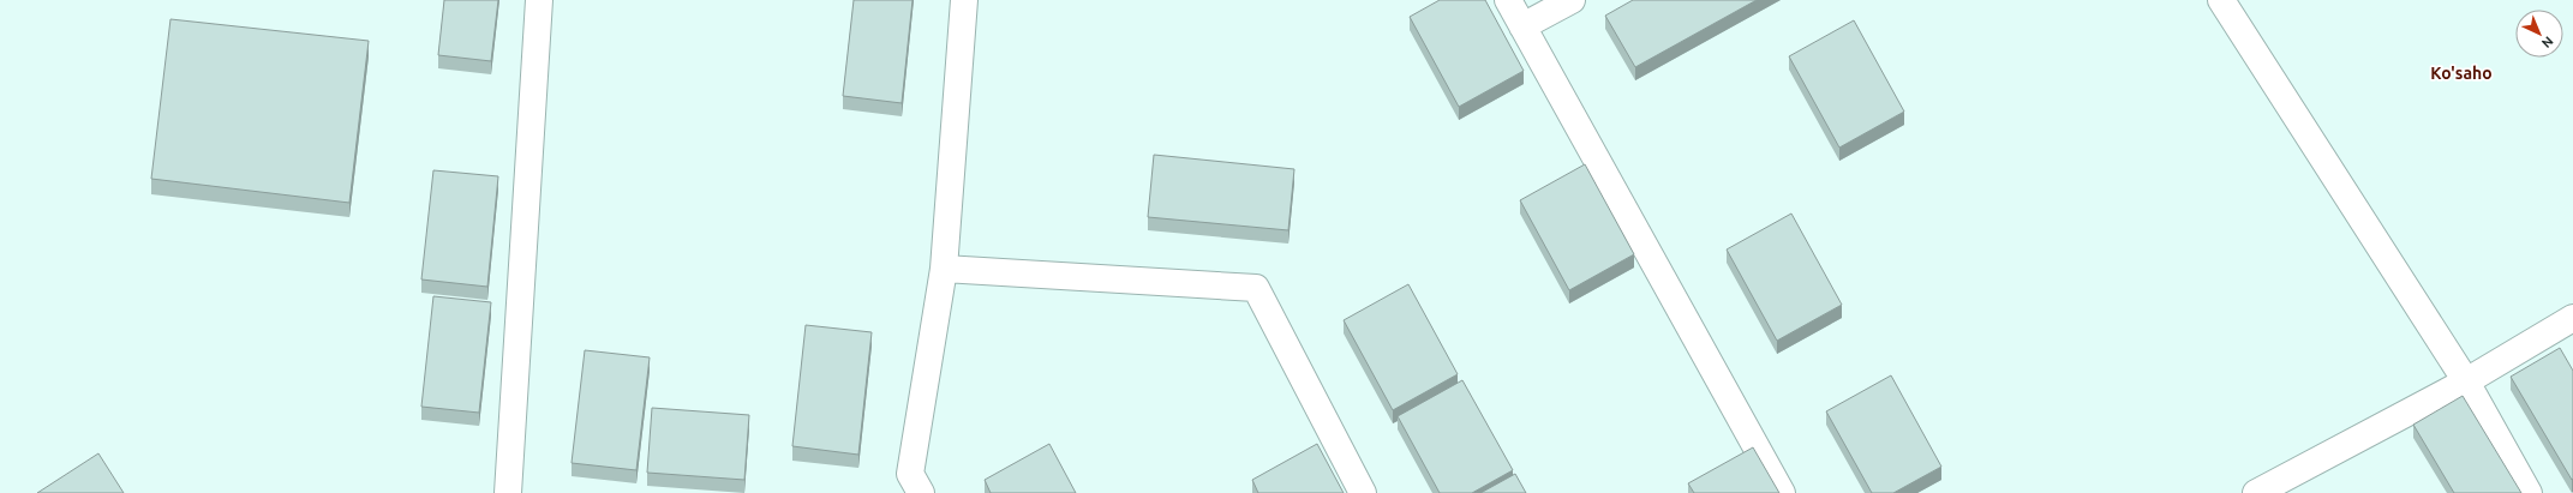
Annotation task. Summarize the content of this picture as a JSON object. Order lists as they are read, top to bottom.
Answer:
{
  "districts": ["Ko'saho"],
  "north": "bottom right"
}
